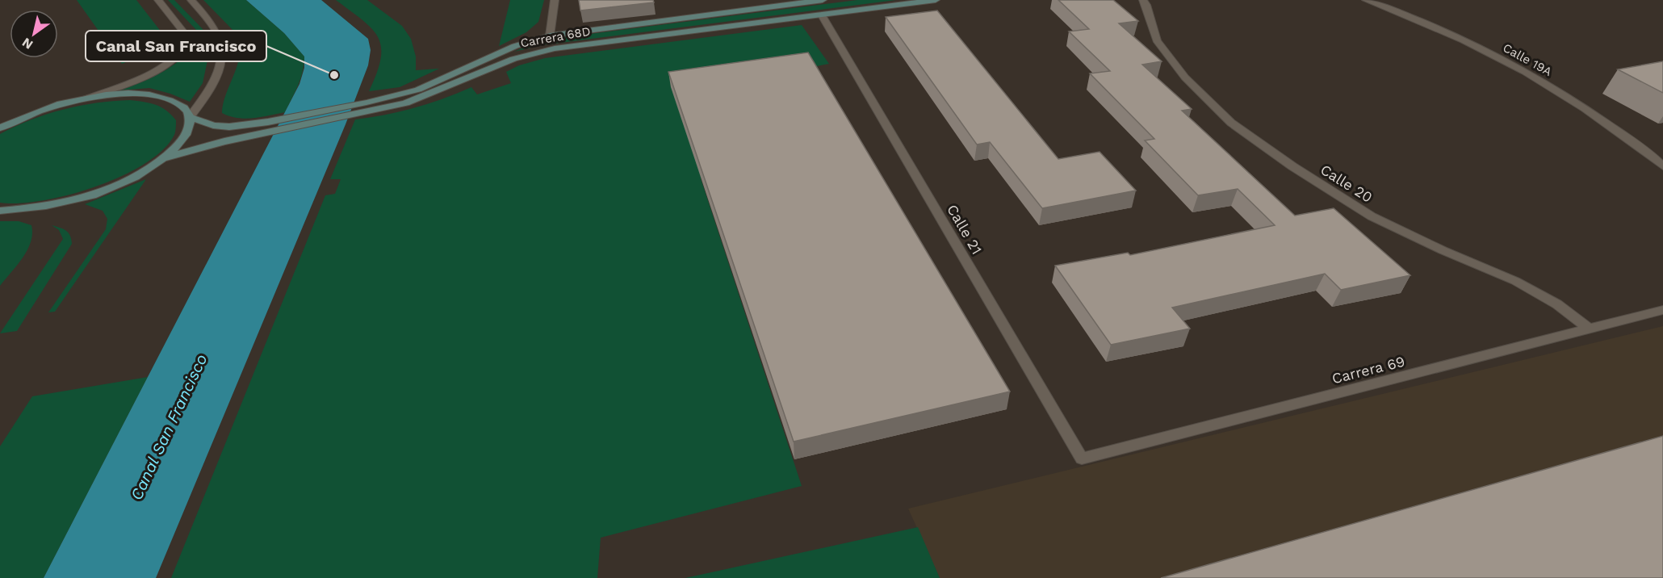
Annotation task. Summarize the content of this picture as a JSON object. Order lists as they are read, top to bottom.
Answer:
{
  "streets": {
    "main road": ["Carrera 68D"],
    "street": [
      "Calle 19A",
      "Calle 20",
      "Calle 21",
      "Carrera 69"
    ]
  },
  "crossings": [
    ["Carrera 68D", "Calle 21"],
    ["Calle 20", "Carrera 69"],
    ["Calle 21", "Carrera 69"]
  ],
  "water": ["Canal San Francisco"],
  "places": ["Canal San Francisco"],
  "north": "bottom left"
}
